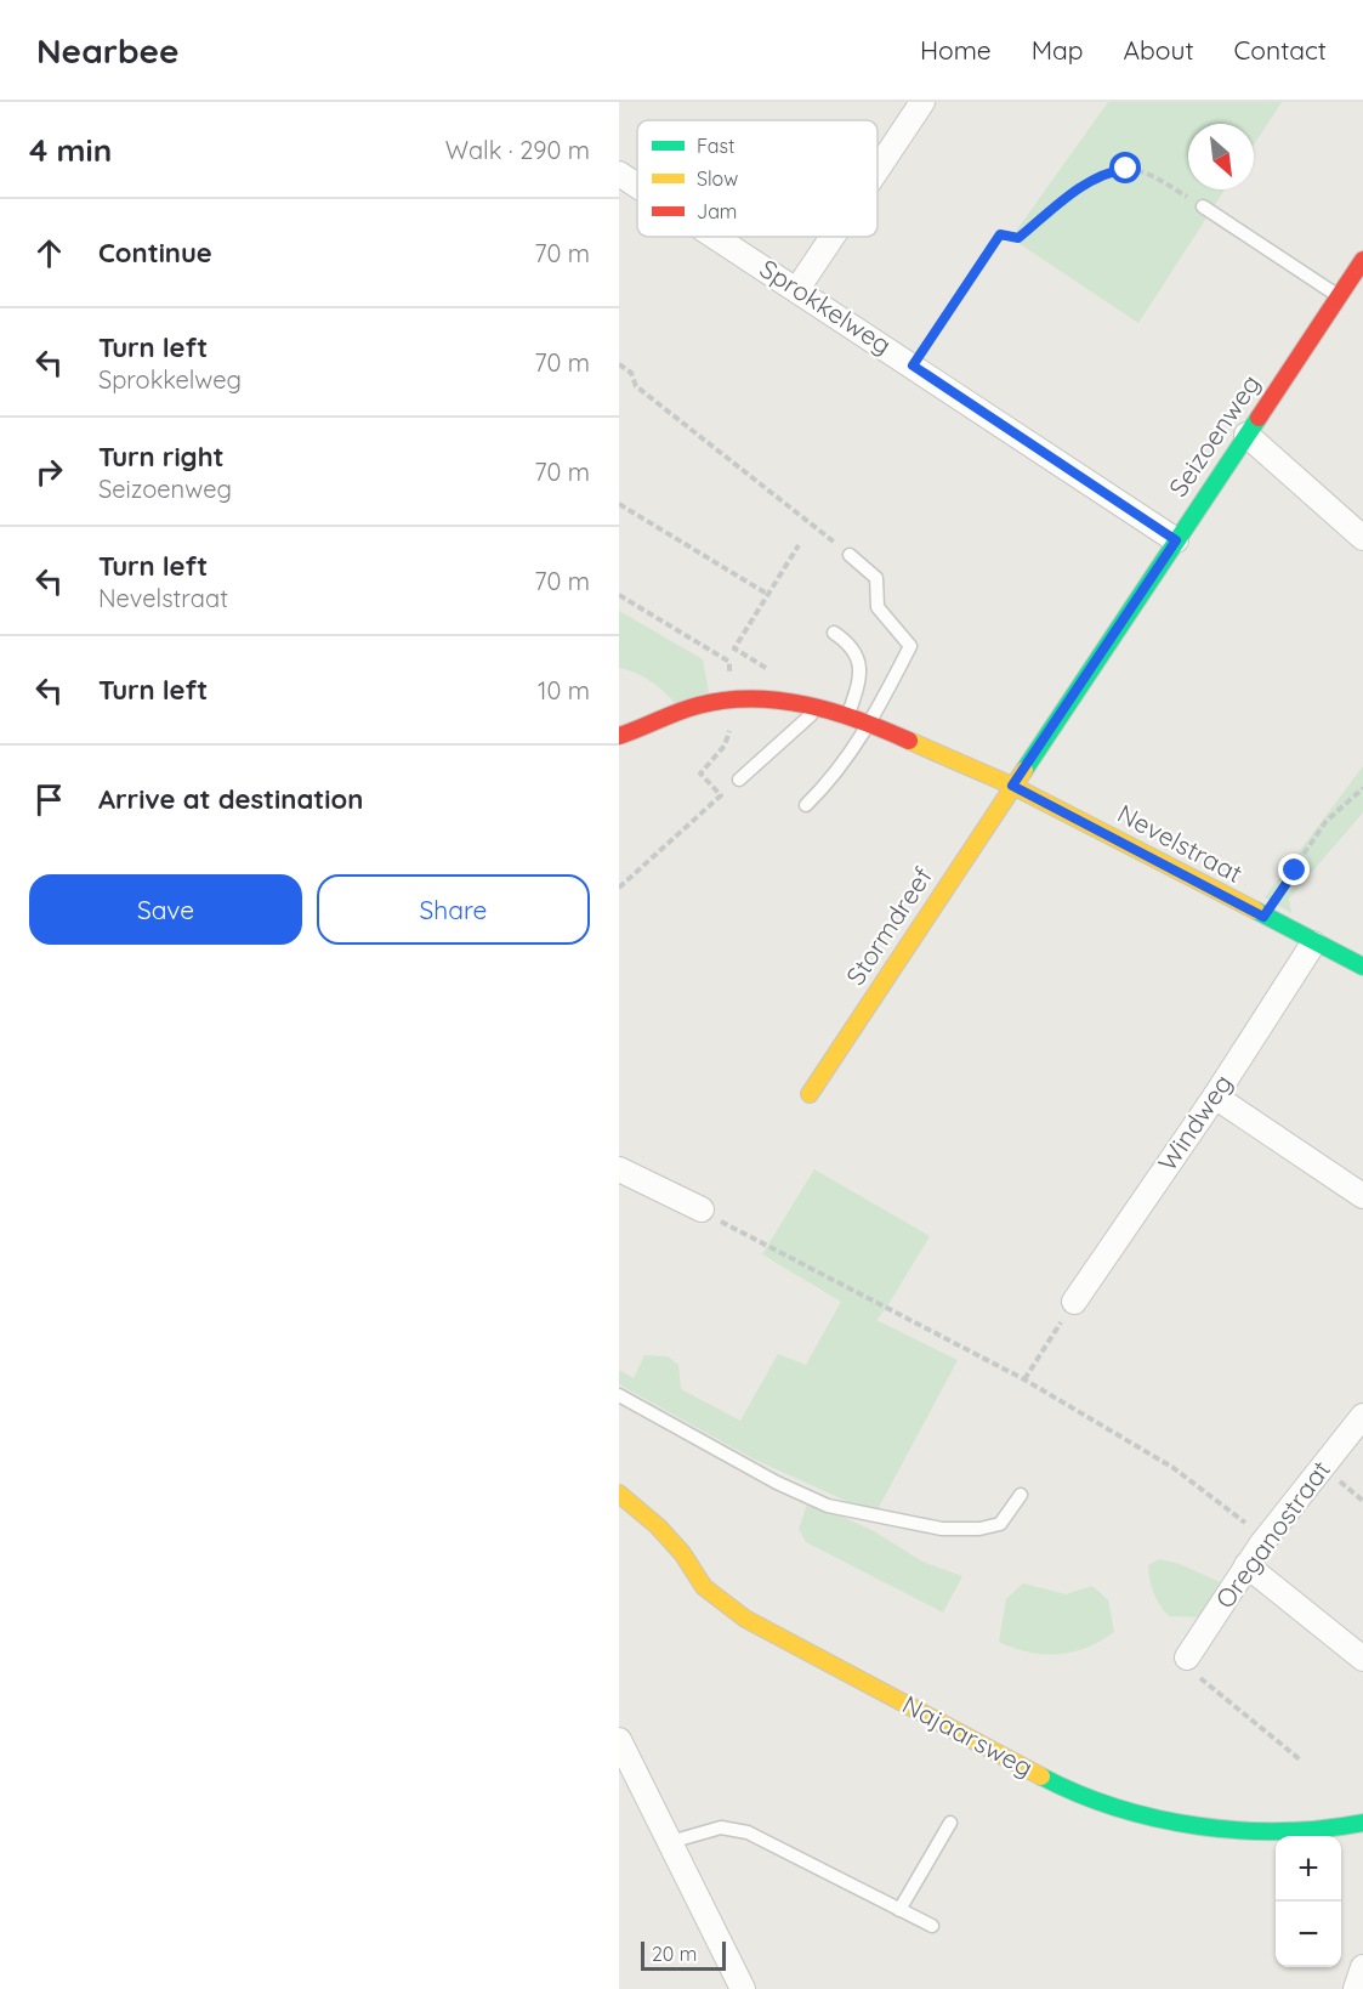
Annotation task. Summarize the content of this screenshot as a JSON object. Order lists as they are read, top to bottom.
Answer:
{
  "streets": {
    "street": [
      "Sprokkelweg",
      "Seizoenweg",
      "Nevelstraat",
      "Stormdreef",
      "Windweg",
      "Oreganostraat",
      "Najaarsweg"
    ]
  },
  "crossings": [
    ["Sprokkelweg", "Seizoenweg"],
    ["Seizoenweg", "Nevelstraat"],
    ["Seizoenweg", "Stormdreef"],
    ["Nevelstraat", "Stormdreef"],
    ["Nevelstraat", "Windweg"]
  ],
  "legend": ["Fast", "Slow", "Jam"],
  "scale_bar": "20 m",
  "north": "bottom right",
  "page": {
    "header": "Nearbee",
    "nav": [
      "Home",
      "Map",
      "About",
      "Contact"
    ],
    "heading": ["4 min", "Walk · 290 m"],
    "list": [
      ["Continue", "70 m"],
      ["Turn left", "Sprokkelweg", "70 m"],
      ["Turn right", "Seizoenweg", "70 m"],
      ["Turn left", "Nevelstraat", "70 m"],
      ["Turn left", "10 m"],
      "Arrive at destination"
    ],
    "buttons": ["Save", "Share"],
    "map_buttons": ["+", "−"],
    "scale": "20 m"
  }
}
